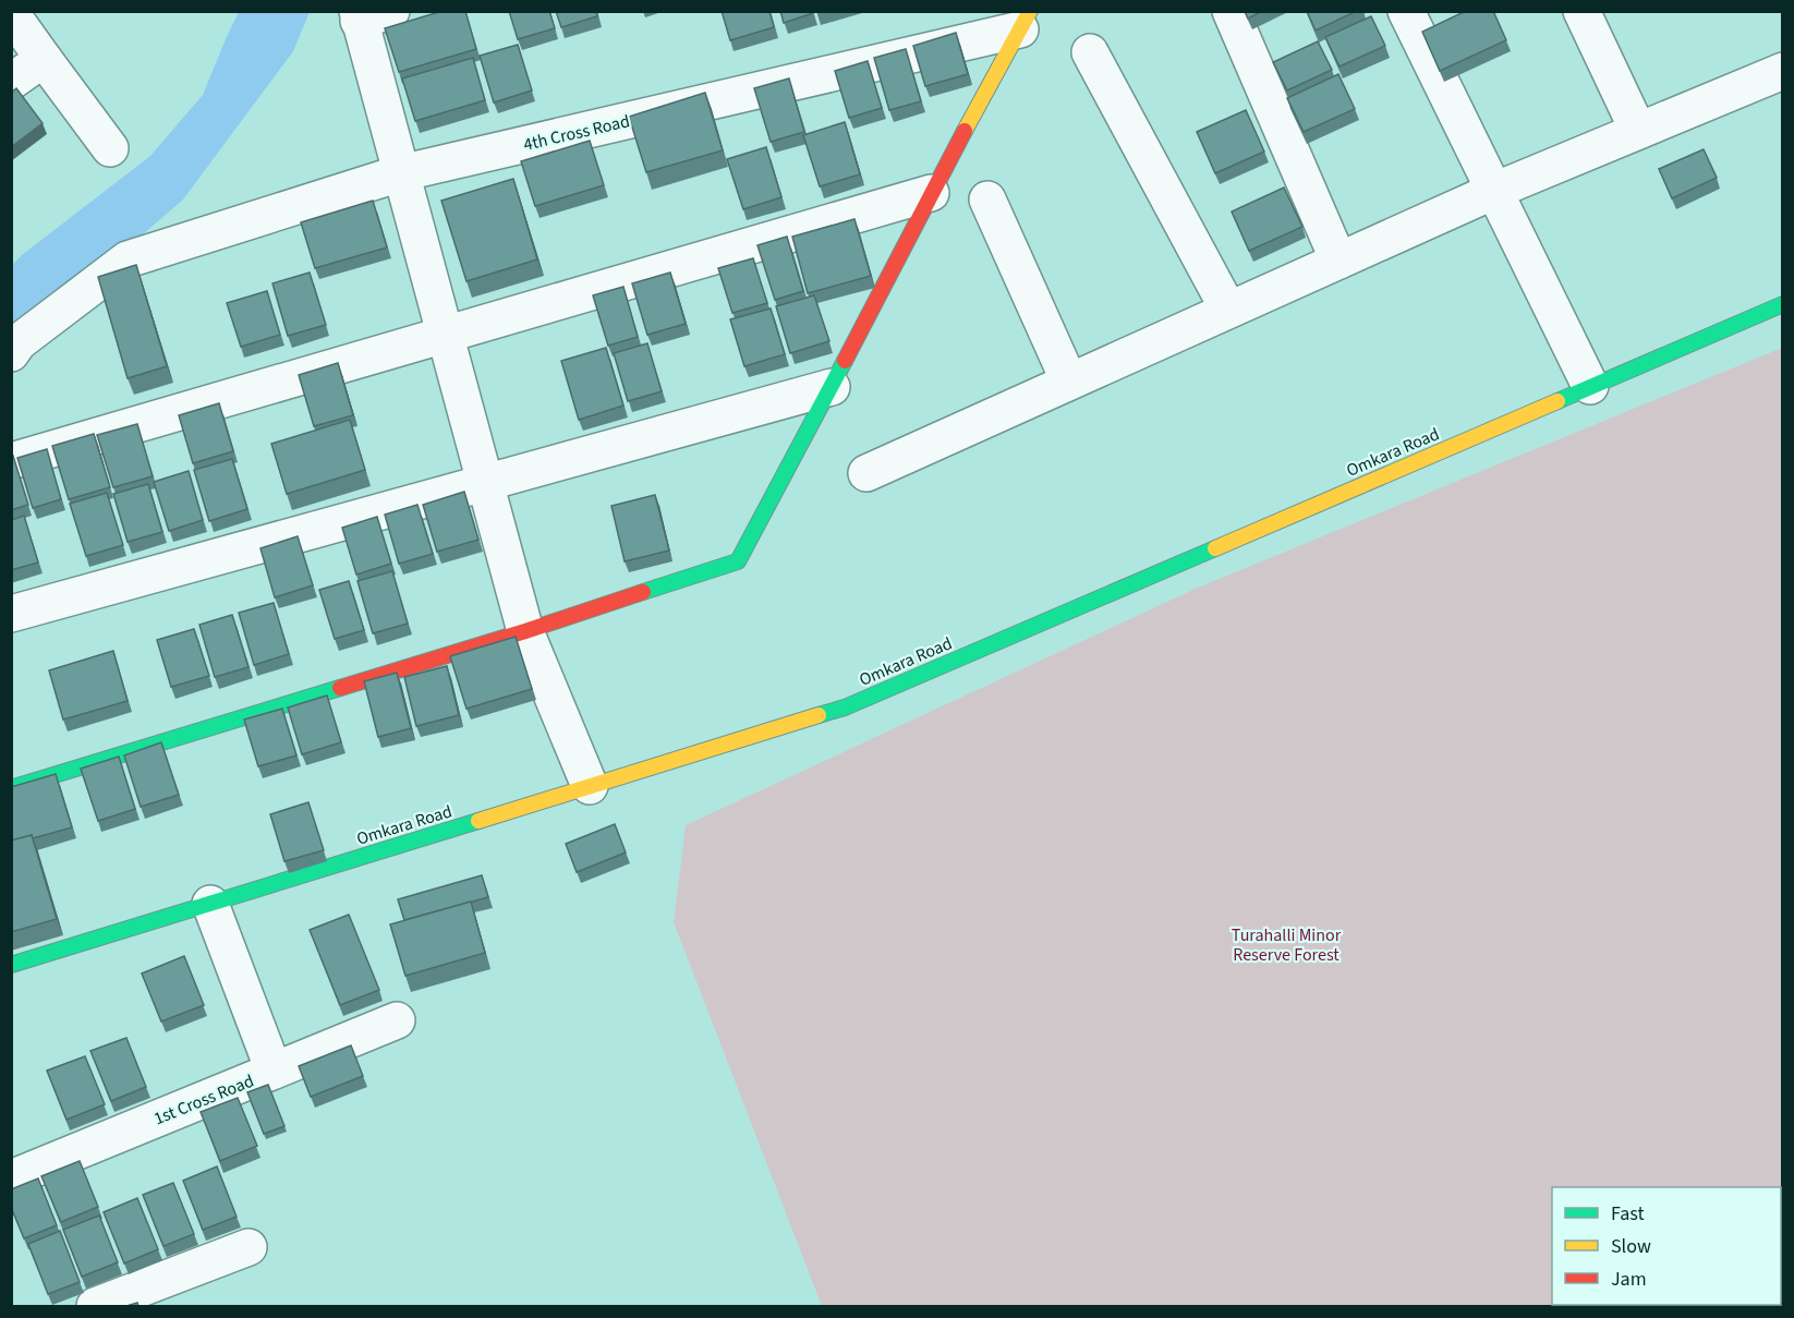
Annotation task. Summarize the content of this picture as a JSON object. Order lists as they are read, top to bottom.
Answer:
{
  "streets": {
    "street": ["4th Cross Road", "Omkara Road", "1st Cross Road"]
  },
  "parks": ["Turahalli Minor Reserve Forest"],
  "legend": ["Fast", "Slow", "Jam"]
}
